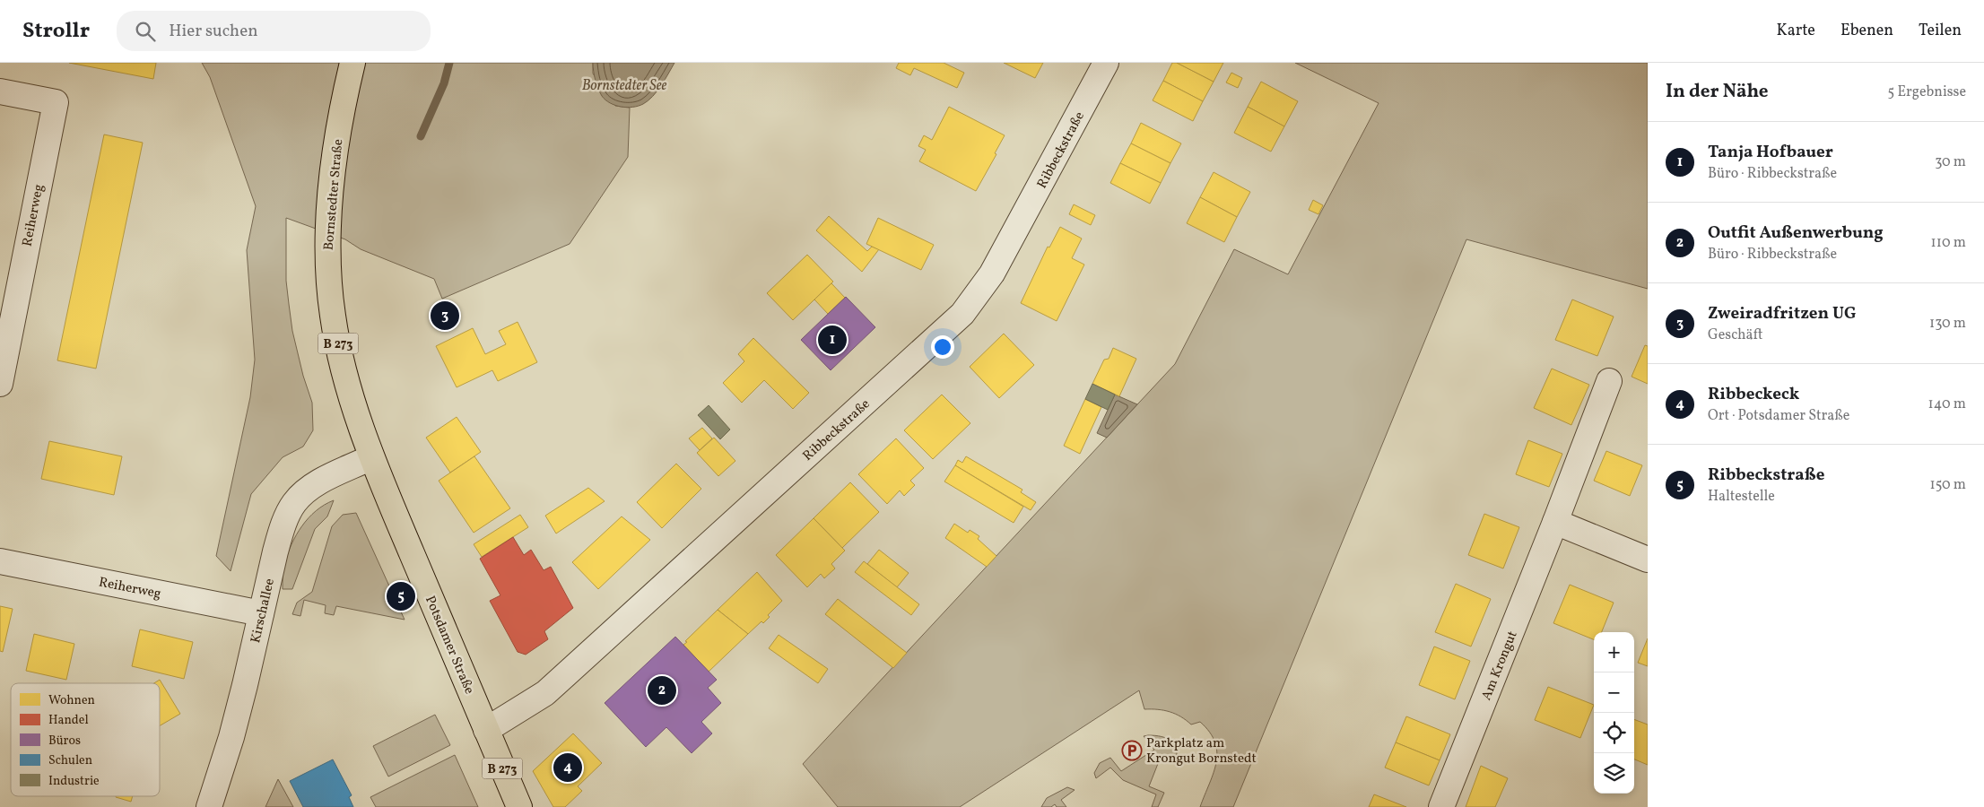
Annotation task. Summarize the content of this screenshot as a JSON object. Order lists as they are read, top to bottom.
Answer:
{
  "streets": {
    "main road": ["Bornstedter Straße", "B 273", "Potsdamer Straße"],
    "street": [
      "Ribbeckstraße",
      "Reiherweg",
      "Kirschallee",
      "Am Krongut"
    ]
  },
  "crossings": [
    ["Ribbeckstraße", "Potsdamer Straße"],
    ["Bornstedter Straße", "Kirschallee"],
    ["Bornstedter Straße", "Potsdamer Straße"],
    ["Reiherweg", "Kirschallee"],
    ["Kirschallee", "Potsdamer Straße"]
  ],
  "water": ["Bornstedter See"],
  "places": {
    "parking": ["Parkplatz am Krongut Bornstedt"]
  },
  "legend": [
    "Wohnen",
    "Handel",
    "Büros",
    "Schulen",
    "Industrie"
  ],
  "page": {
    "header": "Strollr",
    "search": "Hier suchen",
    "nav": ["Karte", "Ebenen", "Teilen"],
    "heading": ["In der Nähe", "5 Ergebnisse"],
    "list": [
      {
        "mark": "1",
        "name": "Tanja Hofbauer",
        "note": "Büro · Ribbeckstraße",
        "value": "30 m"
      },
      {
        "mark": "2",
        "name": "Outfit Außenwerbung",
        "note": "Büro · Ribbeckstraße",
        "value": "110 m"
      },
      {
        "mark": "3",
        "name": "Zweiradfritzen UG",
        "note": "Geschäft",
        "value": "130 m"
      },
      {
        "mark": "4",
        "name": "Ribbeckeck",
        "note": "Ort · Potsdamer Straße",
        "value": "140 m"
      },
      {
        "mark": "5",
        "name": "Ribbeckstraße",
        "note": "Haltestelle",
        "value": "150 m"
      }
    ],
    "pins": [
      "3",
      "1",
      "5",
      "2",
      "4"
    ],
    "map_buttons": ["+", "−"]
  }
}
